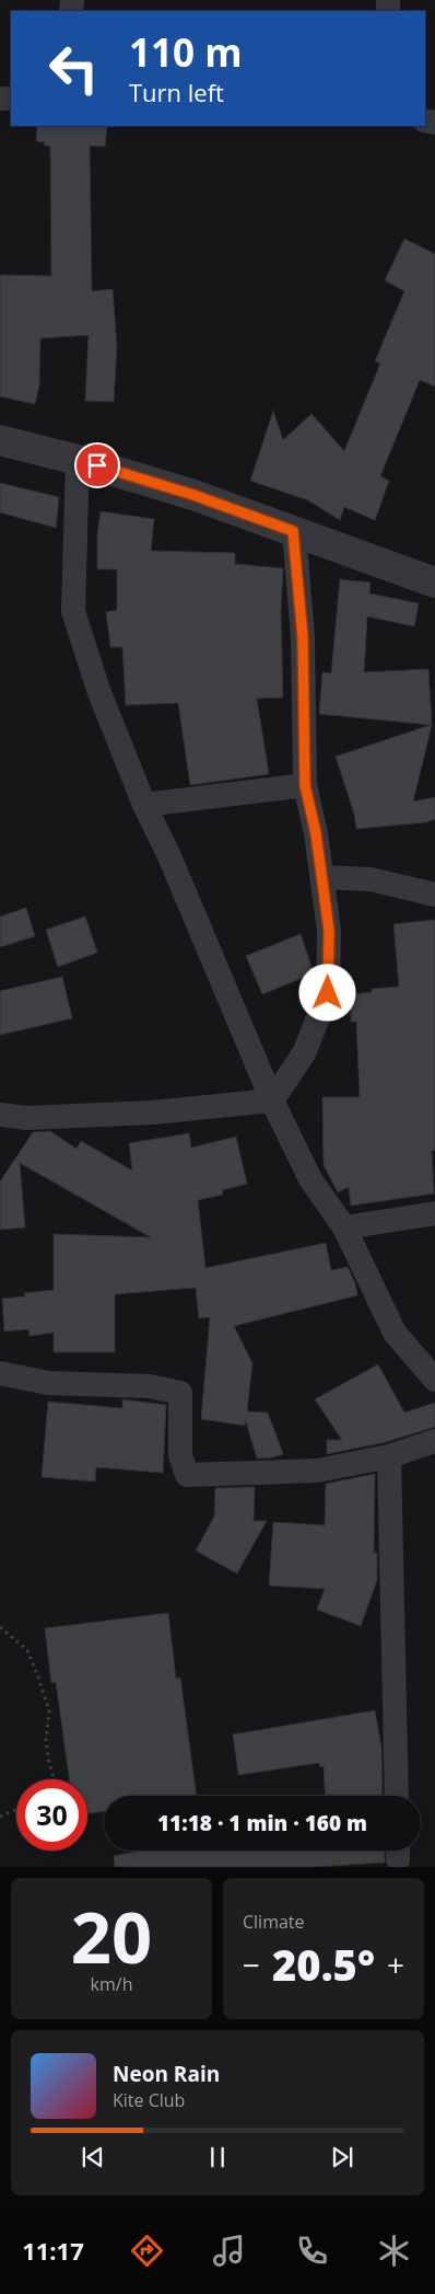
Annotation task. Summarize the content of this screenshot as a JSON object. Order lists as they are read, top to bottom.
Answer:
{
  "page": {
    "turn": ["110 m", "Turn left"],
    "limit": "30",
    "trip": "11:18 · 1 min · 160 m",
    "tile": [
      ["20", "km/h"],
      "Climate"
    ],
    "heat": ["−", "20.5°", "+"],
    "song": ["Neon Rain", "Kite Club"],
    "tabs": "11:17"
  }
}
